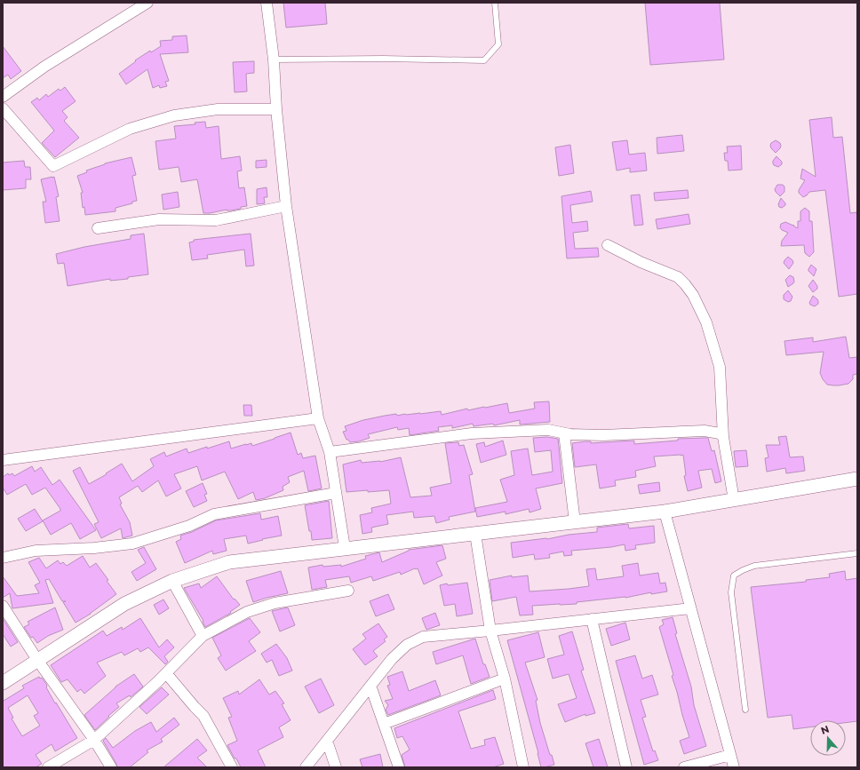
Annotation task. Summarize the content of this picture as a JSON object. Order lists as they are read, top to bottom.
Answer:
{
  "north": "top"
}
